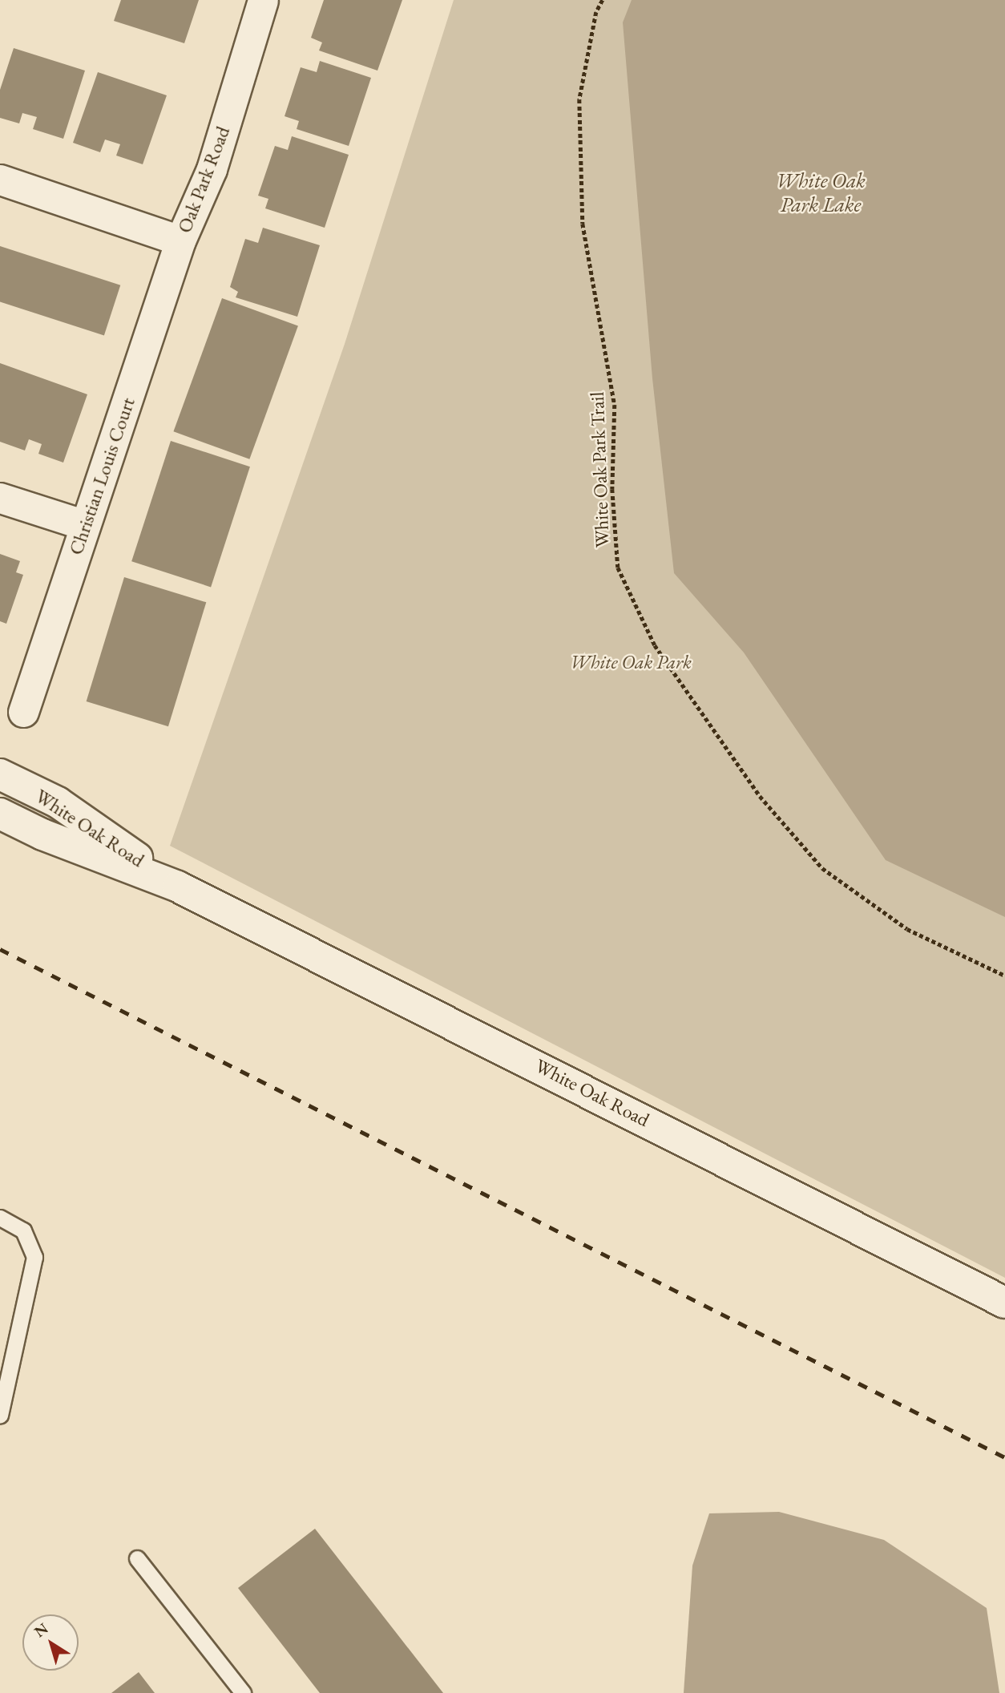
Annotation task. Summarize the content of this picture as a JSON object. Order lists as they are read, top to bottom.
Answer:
{
  "streets": {
    "street": ["Oak Park Road", "Christian Louis Court", "White Oak Road"],
    "path": ["White Oak Park Trail"]
  },
  "crossings": [
    ["Oak Park Road", "Christian Louis Court"]
  ],
  "water": ["White Oak Park Lake"],
  "parks": ["White Oak Park"],
  "north": "top left"
}
